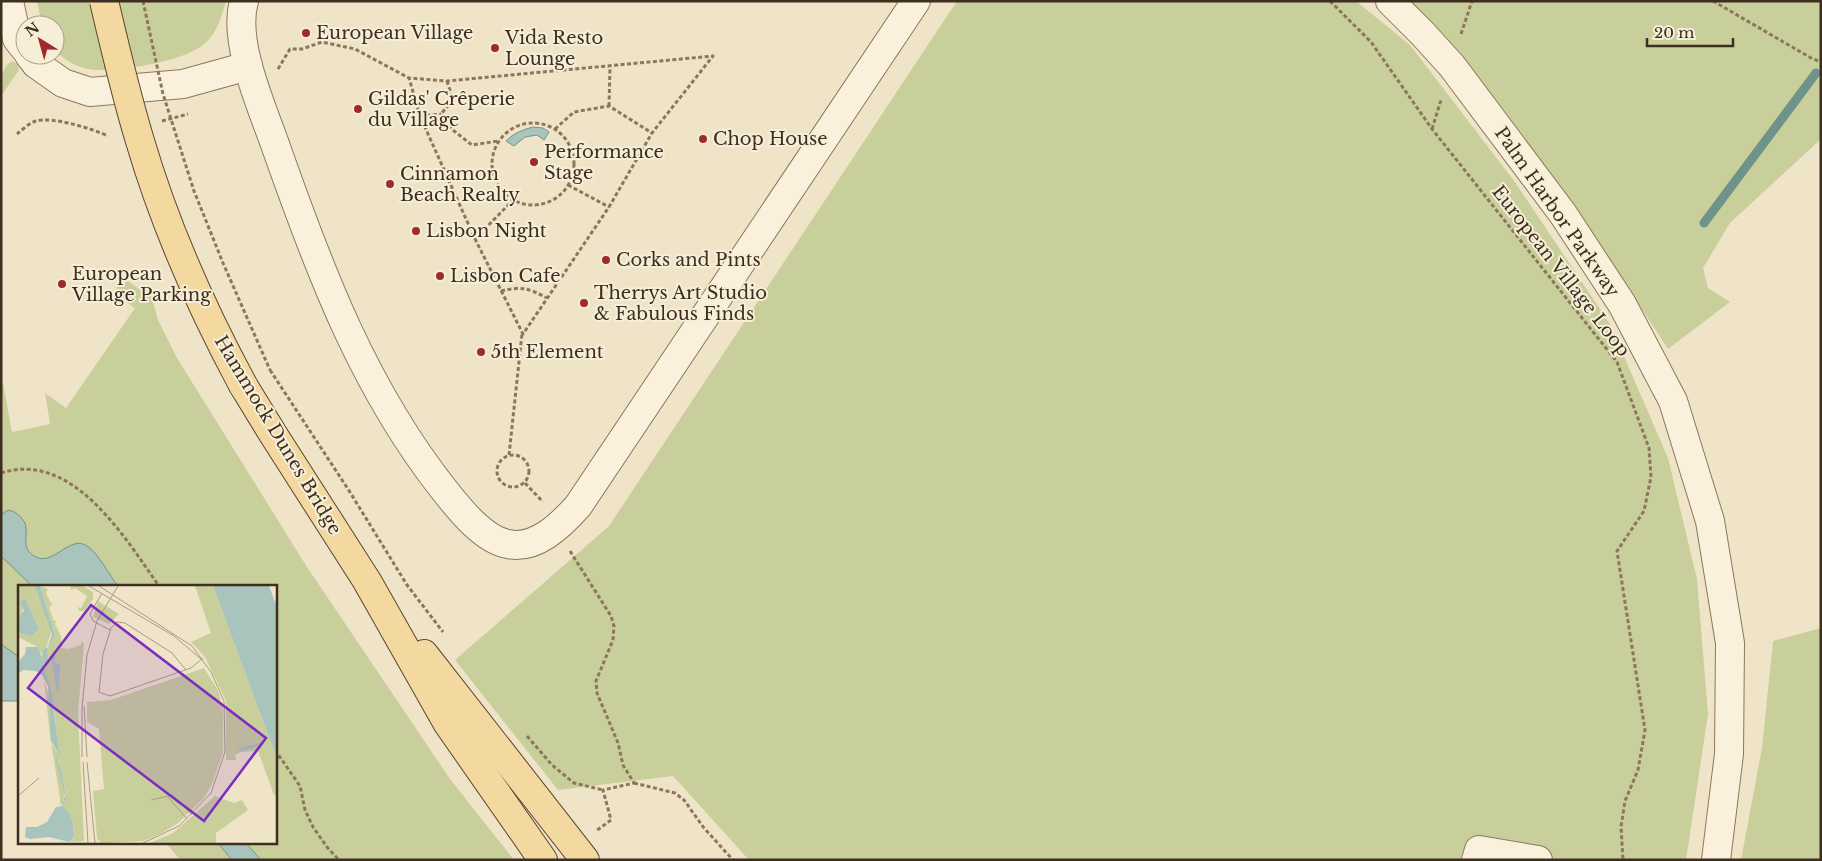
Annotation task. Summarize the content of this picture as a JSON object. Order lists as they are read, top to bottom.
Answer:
{
  "streets": {
    "main road": ["Hammock Dunes Bridge"],
    "street": ["Palm Harbor Parkway"],
    "path": ["European Village Loop"]
  },
  "places": [
    "European Village",
    "Vida Resto Lounge",
    "Gildas' Crêperie du Village",
    "Chop House",
    "Performance Stage",
    "Cinnamon Beach Realty",
    "Lisbon Night",
    "Corks and Pints",
    "Lisbon Cafe",
    "European Village Parking",
    "Therrys Art Studio & Fabulous Finds",
    "5th Element"
  ],
  "scale_bar": "20 m",
  "north": "top left"
}
